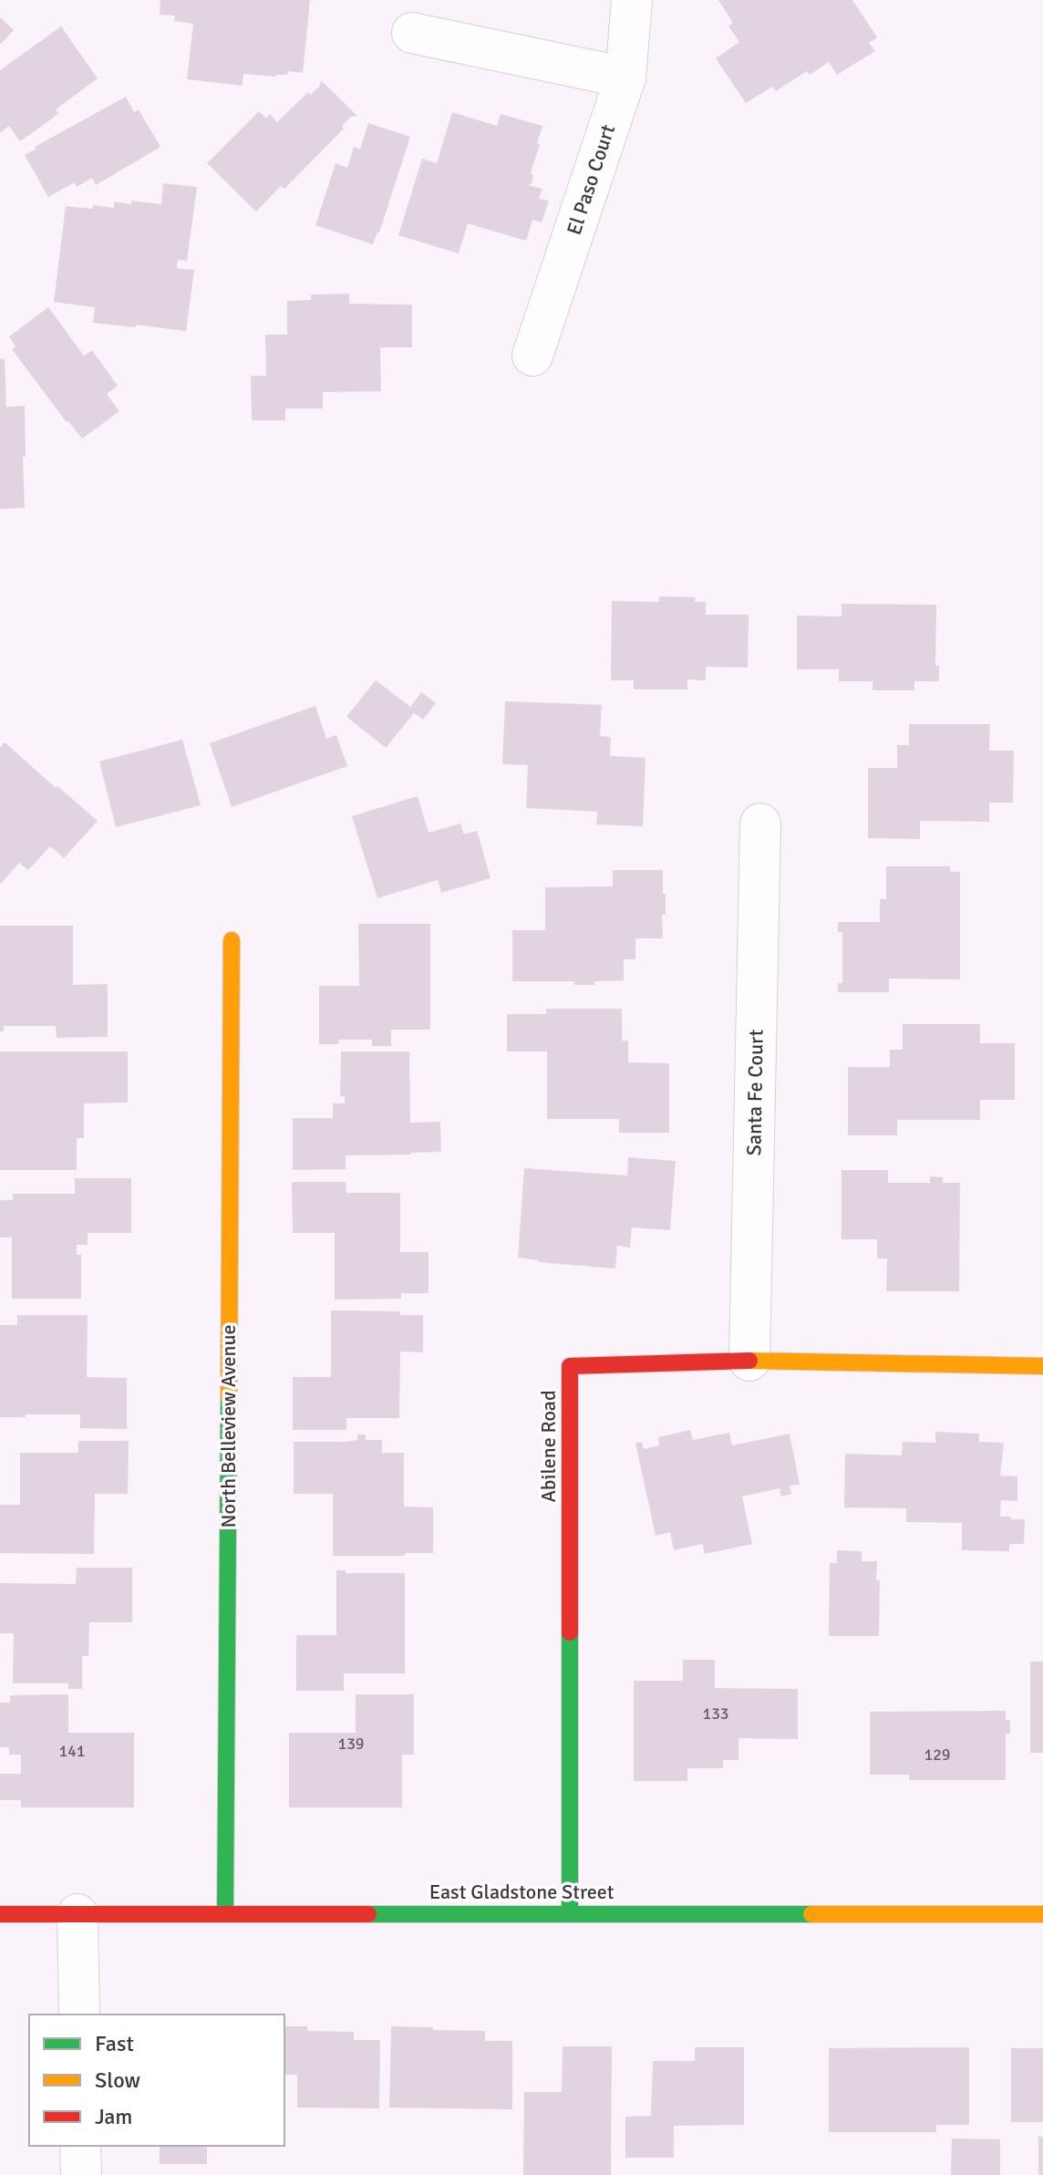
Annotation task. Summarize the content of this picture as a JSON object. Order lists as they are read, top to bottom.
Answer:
{
  "streets": {
    "street": [
      "El Paso Court",
      "Santa Fe Court",
      "North Belleview Avenue",
      "Abilene Road",
      "East Gladstone Street"
    ]
  },
  "crossings": [
    ["Santa Fe Court", "Abilene Road"],
    ["North Belleview Avenue", "East Gladstone Street"],
    ["Abilene Road", "East Gladstone Street"]
  ],
  "house_numbers": [
    "133",
    "139",
    "141",
    "129"
  ],
  "legend": ["Fast", "Slow", "Jam"]
}
